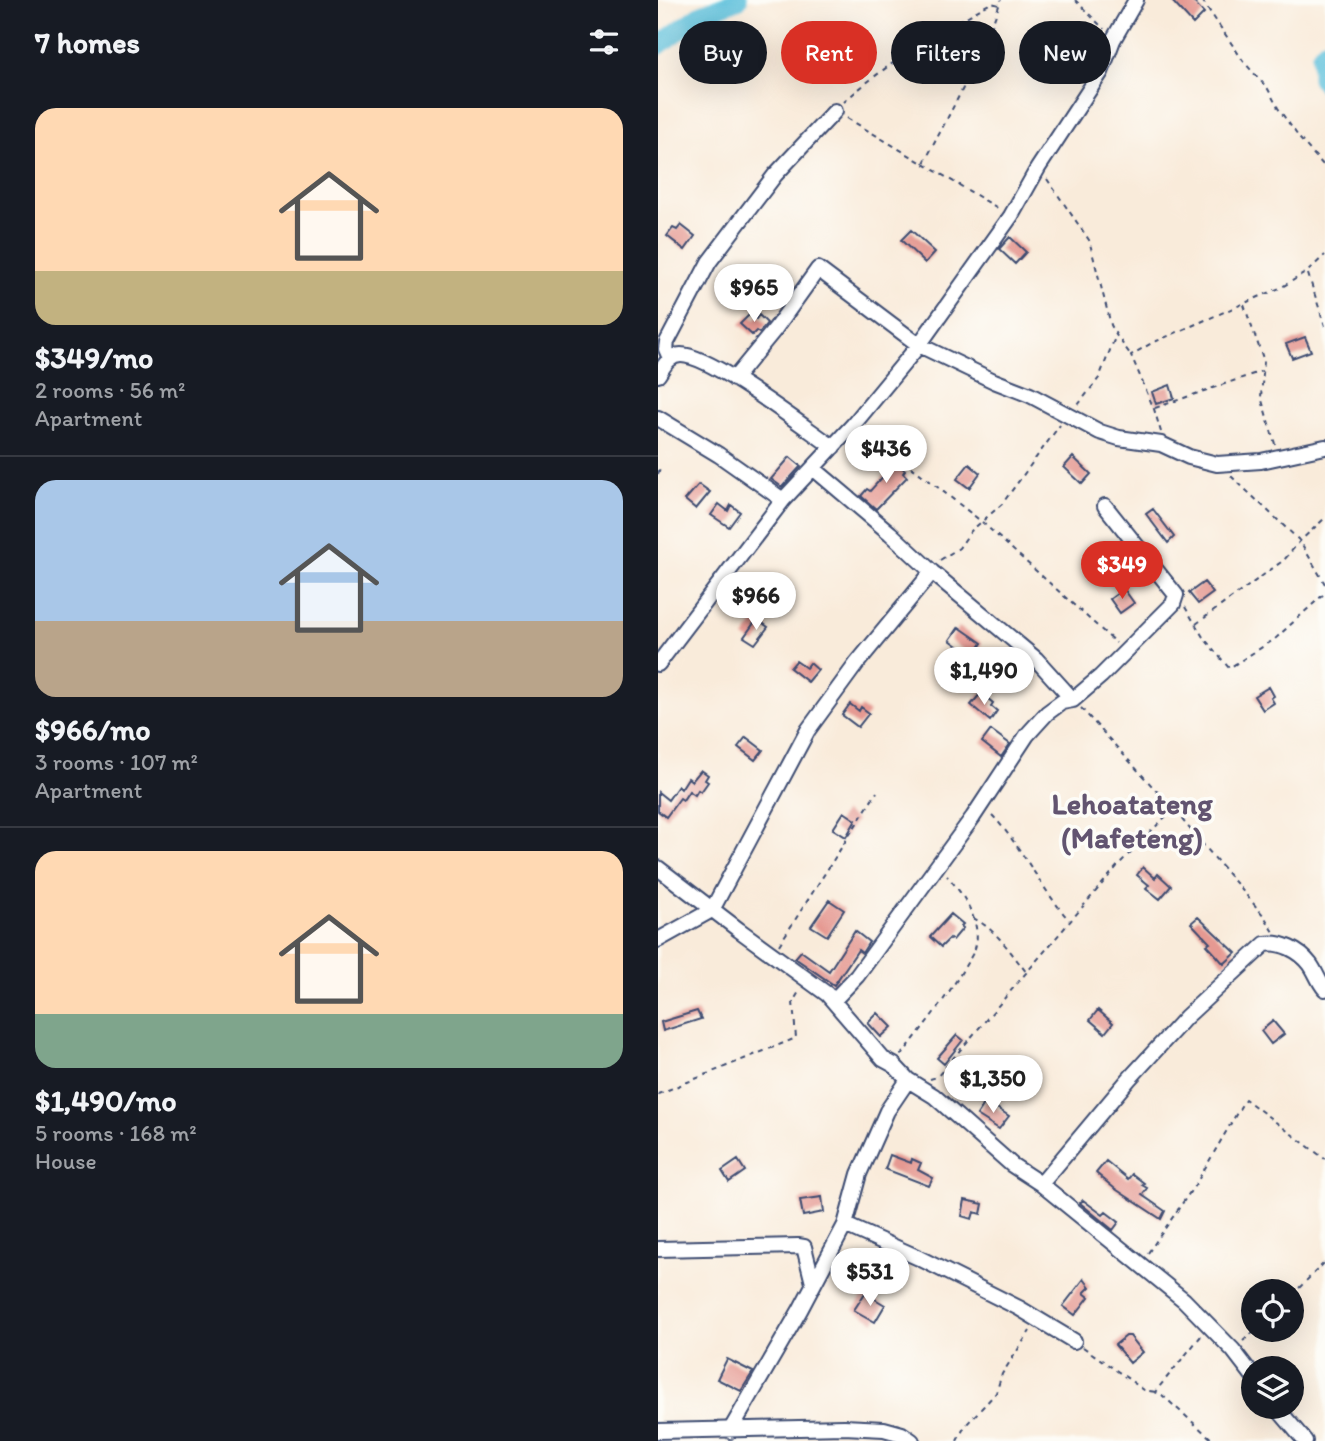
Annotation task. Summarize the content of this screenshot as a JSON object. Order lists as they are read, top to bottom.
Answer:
{
  "districts": ["Lehoatateng (Mafeteng)"],
  "page": {
    "heading": "7 homes",
    "chip": [
      "Buy",
      "Rent",
      "Filters",
      "New"
    ],
    "list": [
      {
        "name": "$349/mo",
        "note": "2 rooms · 56 m² · Apartment"
      },
      {
        "name": "$966/mo",
        "note": "3 rooms · 107 m² · Apartment"
      },
      {
        "name": "$1,490/mo",
        "note": "5 rooms · 168 m² · House"
      }
    ],
    "price": [
      "$965",
      "$436",
      "$349",
      "$966",
      "$1,490",
      "$1,350",
      "$531"
    ]
  }
}
